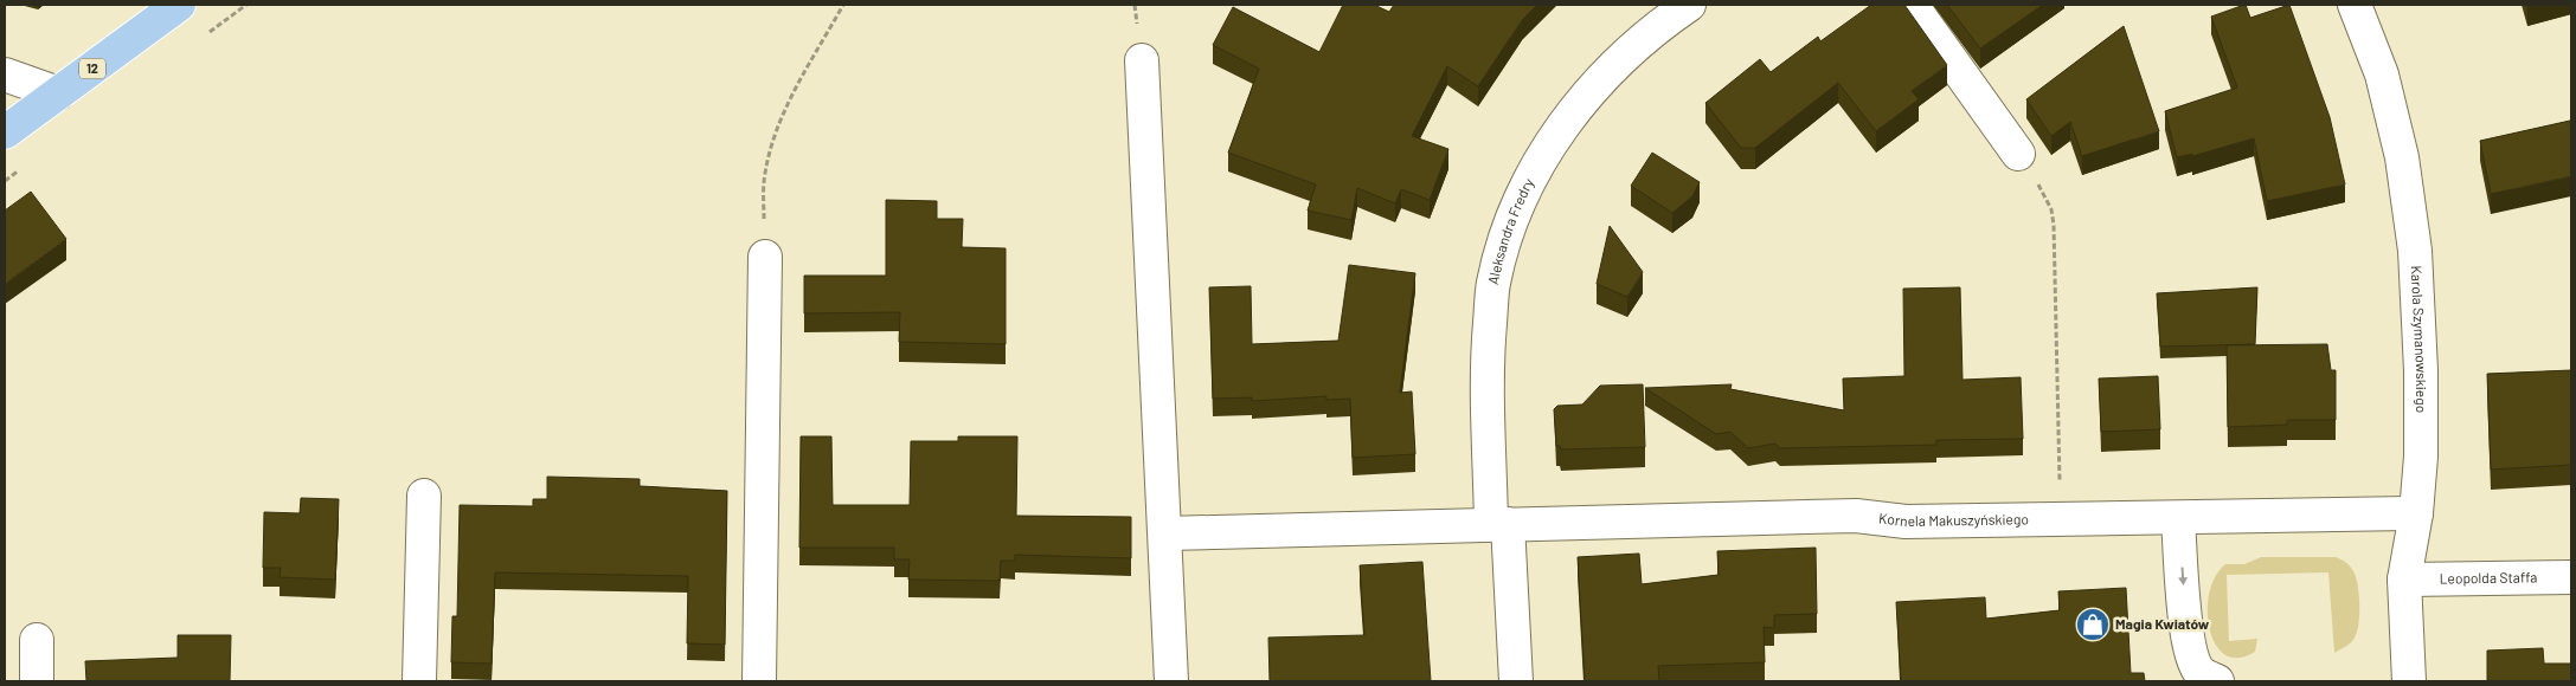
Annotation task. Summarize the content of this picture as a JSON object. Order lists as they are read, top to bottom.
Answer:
{
  "streets": {
    "main road": ["12"],
    "street": [
      "Aleksandra Fredry",
      "Karola Szymanowskiego",
      "Kornela Makuszyńskiego",
      "Leopolda Staffa"
    ]
  },
  "crossings": [
    ["Aleksandra Fredry", "Kornela Makuszyńskiego"],
    ["Karola Szymanowskiego", "Kornela Makuszyńskiego"],
    ["Karola Szymanowskiego", "Leopolda Staffa"]
  ],
  "places": {
    "shop": ["Magia Kwiatów"]
  }
}
